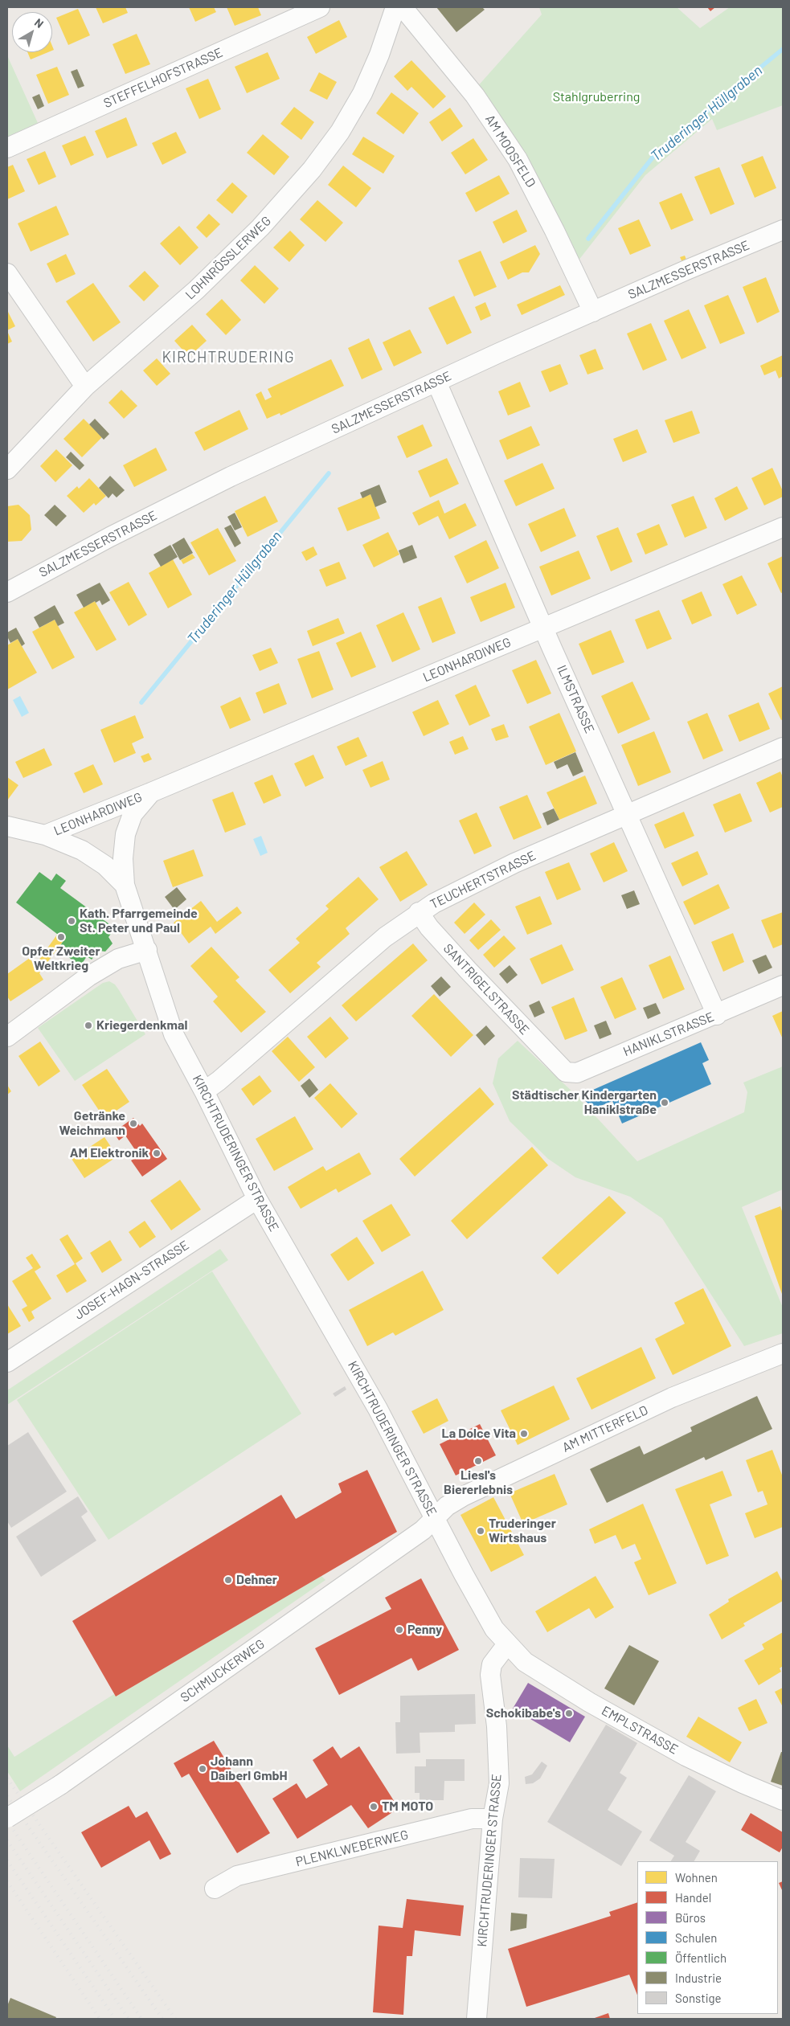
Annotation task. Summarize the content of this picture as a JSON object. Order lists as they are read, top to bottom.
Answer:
{
  "streets": {
    "street": [
      "STEFFELHOFSTRASSE",
      "AM MOOSFELD",
      "LOHNRÖSSLERWEG",
      "SALZMESSERSTRASSE",
      "LEONHARDIWEG",
      "ILMSTRASSE",
      "TEUCHERTSTRASSE",
      "SANTRIGELSTRASSE",
      "HANIKLSTRASSE",
      "KIRCHTRUDERINGER STRASSE",
      "JOSEF-HAGN-STRASSE",
      "AM MITTERFELD",
      "SCHMUCKERWEG",
      "EMPLSTRASSE",
      "PLENKLWEBERWEG"
    ]
  },
  "crossings": [
    ["AM MOOSFELD", "SALZMESSERSTRASSE"],
    ["SALZMESSERSTRASSE", "ILMSTRASSE"],
    ["LEONHARDIWEG", "ILMSTRASSE"],
    ["LEONHARDIWEG", "KIRCHTRUDERINGER STRASSE"],
    ["ILMSTRASSE", "TEUCHERTSTRASSE"],
    ["ILMSTRASSE", "HANIKLSTRASSE"],
    ["TEUCHERTSTRASSE", "SANTRIGELSTRASSE"],
    ["TEUCHERTSTRASSE", "KIRCHTRUDERINGER STRASSE"],
    ["SANTRIGELSTRASSE", "HANIKLSTRASSE"],
    ["KIRCHTRUDERINGER STRASSE", "JOSEF-HAGN-STRASSE"],
    ["KIRCHTRUDERINGER STRASSE", "AM MITTERFELD"],
    ["KIRCHTRUDERINGER STRASSE", "SCHMUCKERWEG"],
    ["KIRCHTRUDERINGER STRASSE", "EMPLSTRASSE"],
    ["KIRCHTRUDERINGER STRASSE", "PLENKLWEBERWEG"],
    ["AM MITTERFELD", "SCHMUCKERWEG"]
  ],
  "districts": ["KIRCHTRUDERING"],
  "water": ["Truderinger Hüllgraben"],
  "parks": ["Stahlgruberring"],
  "places": [
    "Kath. Pfarrgemeinde St. Peter und Paul",
    "Opfer Zweiter Weltkrieg",
    "Kriegerdenkmal",
    "Städtischer Kindergarten Haniklstraße",
    "Getränke Weichmann",
    "AM Elektronik",
    "La Dolce Vita",
    "Liesl's Biererlebnis",
    "Truderinger Wirtshaus",
    "Dehner",
    "Penny",
    "Schokibabe's",
    "Johann Daiberl GmbH",
    "TM MOTO"
  ],
  "legend": [
    "Wohnen",
    "Handel",
    "Büros",
    "Schulen",
    "Öffentlich",
    "Industrie",
    "Sonstige"
  ],
  "north": "top right"
}
